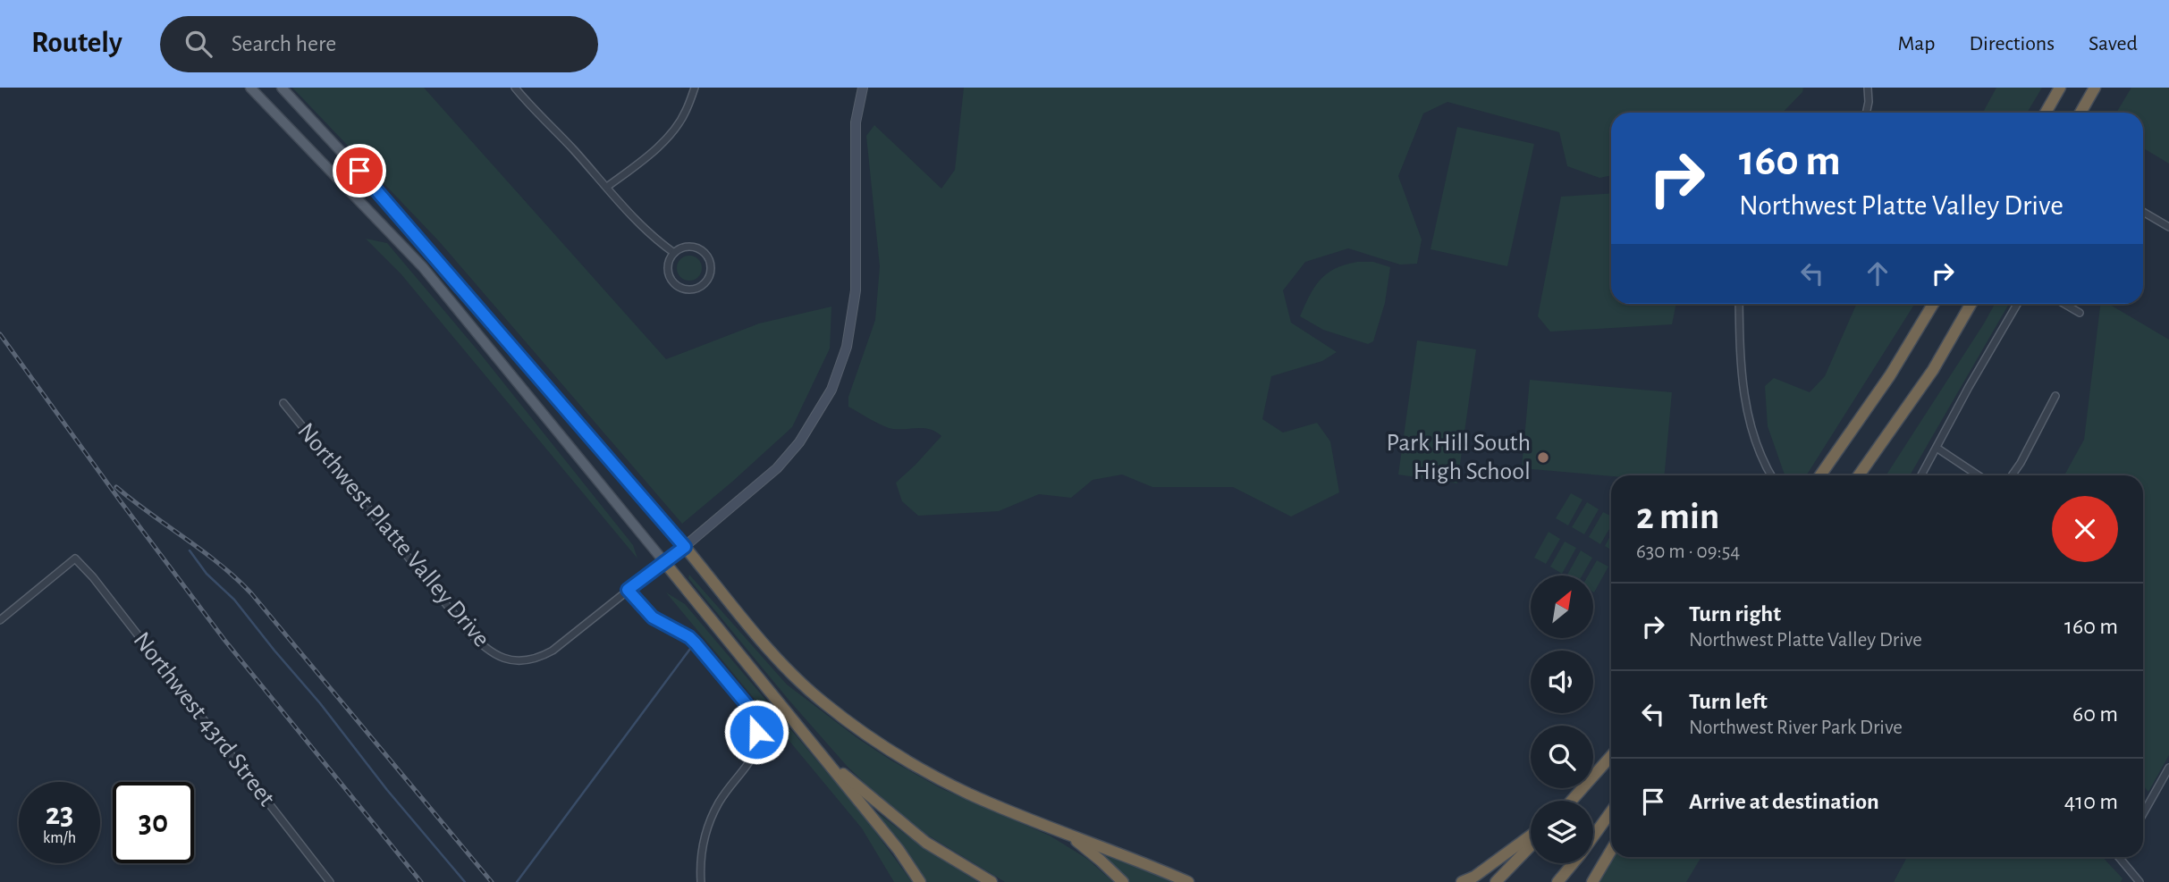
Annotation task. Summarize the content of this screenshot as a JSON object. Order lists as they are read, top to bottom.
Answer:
{
  "streets": {
    "street": ["Northwest Platte Valley Drive", "Northwest 43rd Street"]
  },
  "places": ["Park Hill South High School"],
  "north": "top right",
  "page": {
    "header": "Routely",
    "search": "Search here",
    "nav": ["Map", "Directions", "Saved"],
    "turn": ["160 m", "Northwest Platte Valley Drive"],
    "heading": ["2 min", "630 m · 09:54"],
    "list": [
      {
        "name": "Turn right",
        "note": "Northwest Platte Valley Drive",
        "value": "160 m"
      },
      {
        "name": "Turn left",
        "note": "Northwest River Park Drive",
        "value": "60 m"
      },
      {
        "name": "Arrive at destination",
        "value": "410 m"
      }
    ],
    "speed": "23 km/h",
    "limit": "30"
  }
}
